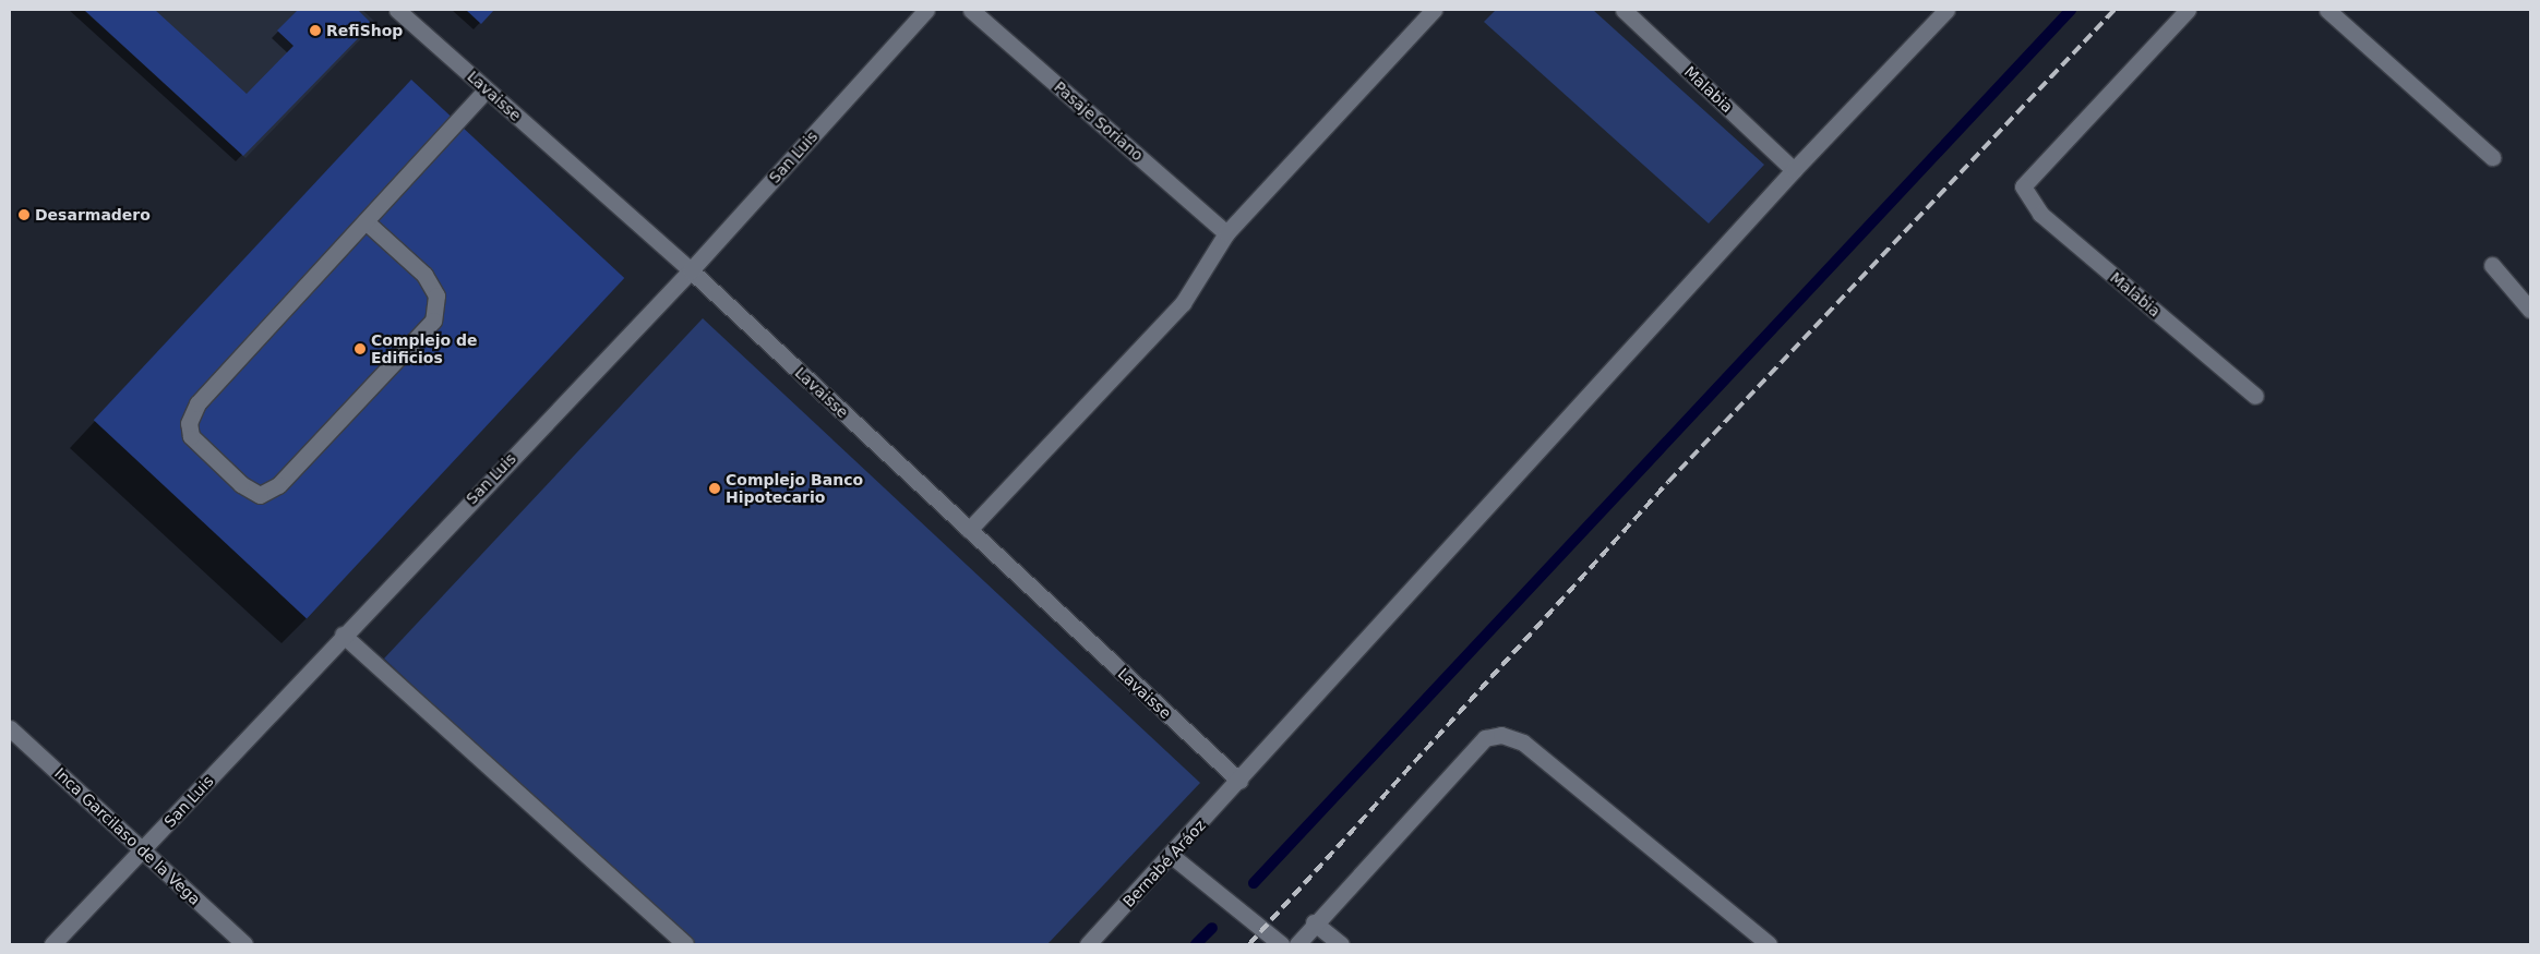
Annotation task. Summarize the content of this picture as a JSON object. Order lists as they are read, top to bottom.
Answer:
{
  "streets": {
    "street": [
      "Malabia",
      "Lavaisse",
      "Pasaje Soriano",
      "San Luis",
      "Inca Garcilaso de la Vega",
      "Bernabé Aráoz"
    ]
  },
  "crossings": [
    ["Malabia", "Bernabé Aráoz"],
    ["Lavaisse", "San Luis"],
    ["Lavaisse", "Bernabé Aráoz"],
    ["San Luis", "Inca Garcilaso de la Vega"]
  ],
  "places": [
    "RefiShop",
    "Desarmadero",
    "Complejo de Edificios",
    "Complejo Banco Hipotecario"
  ]
}
